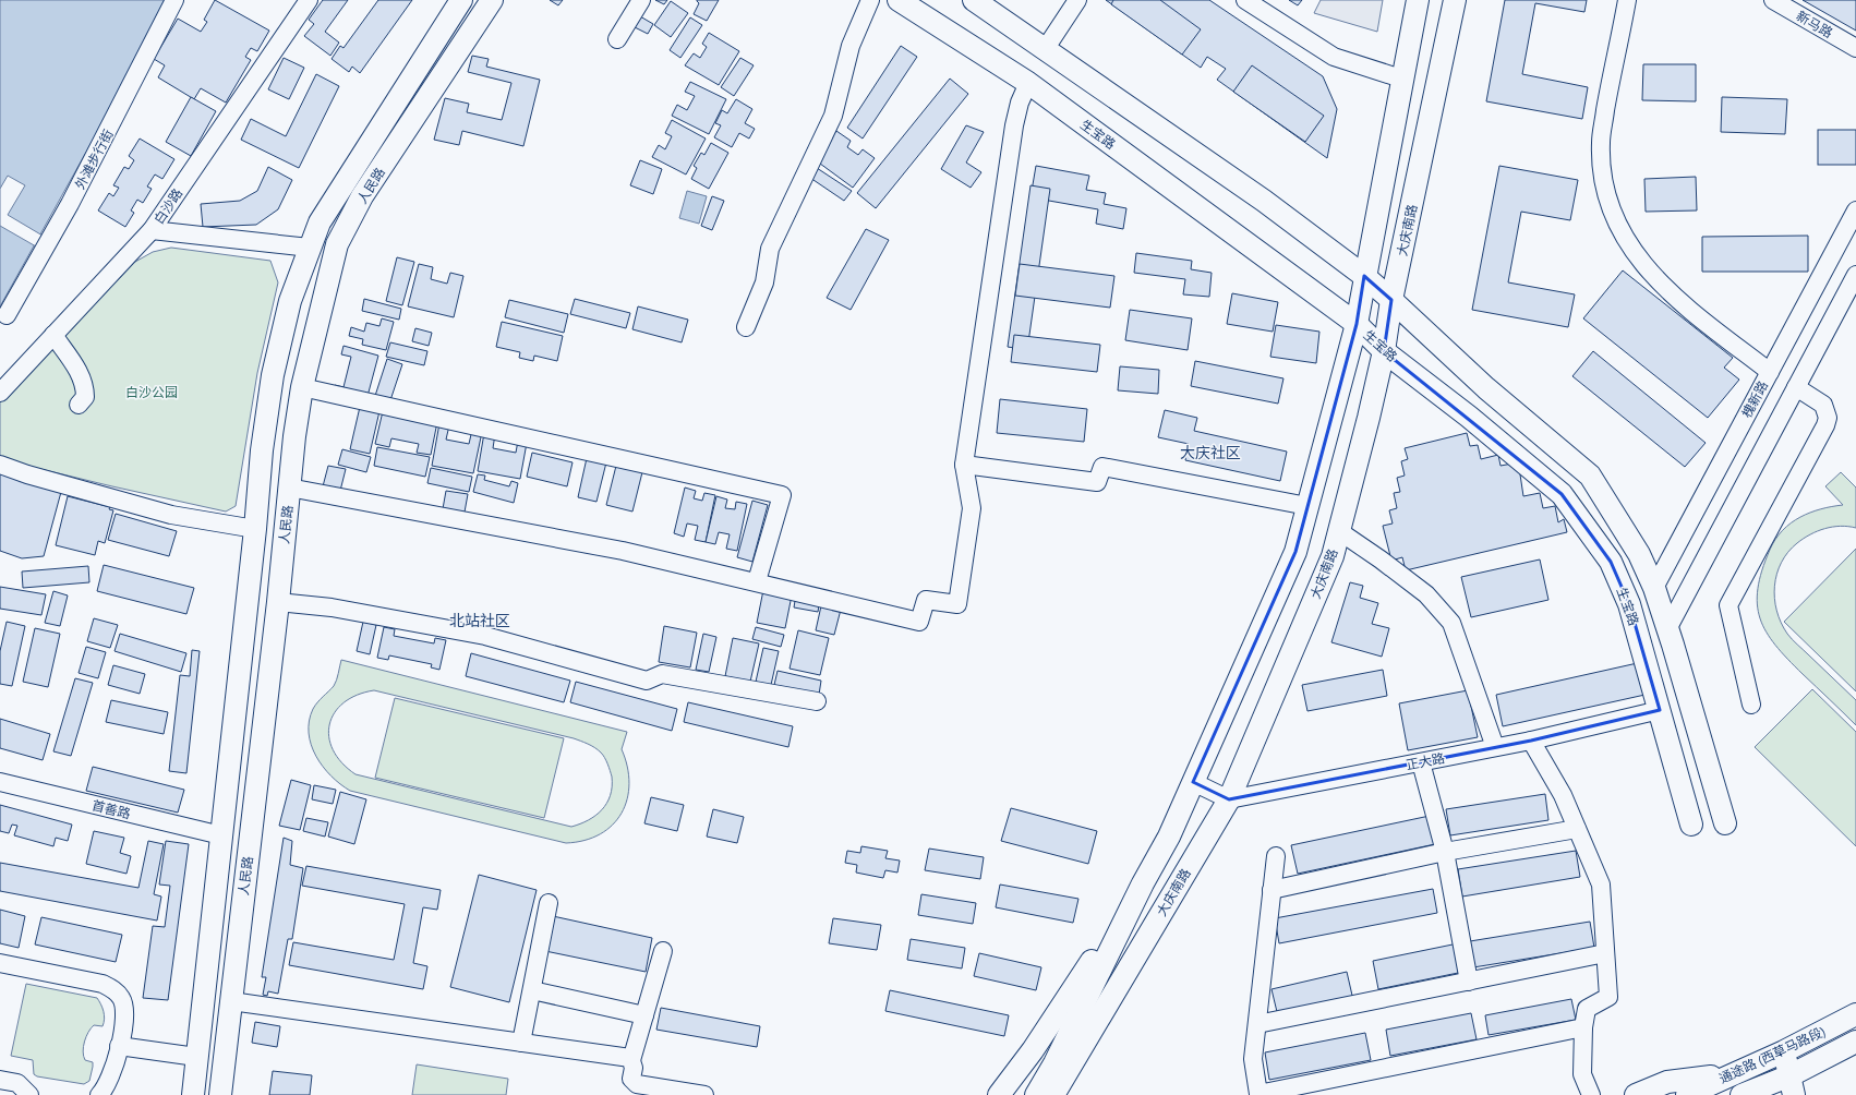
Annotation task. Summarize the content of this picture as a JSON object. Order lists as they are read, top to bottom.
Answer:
{
  "streets": {
    "main road": [
      "生宝路",
      "人民路",
      "大庆南路",
      "通途路 (西草马路段)"
    ],
    "street": [
      "新马路",
      "外滩步行街",
      "白沙路",
      "槐新路",
      "正大路",
      "首善路"
    ]
  },
  "crossings": [
    ["生宝路", "大庆南路"],
    ["生宝路", "正大路"],
    ["人民路", "首善路"],
    ["大庆南路", "正大路"]
  ],
  "districts": ["大庆社区", "北站社区"],
  "parks": ["白沙公园"]
}
